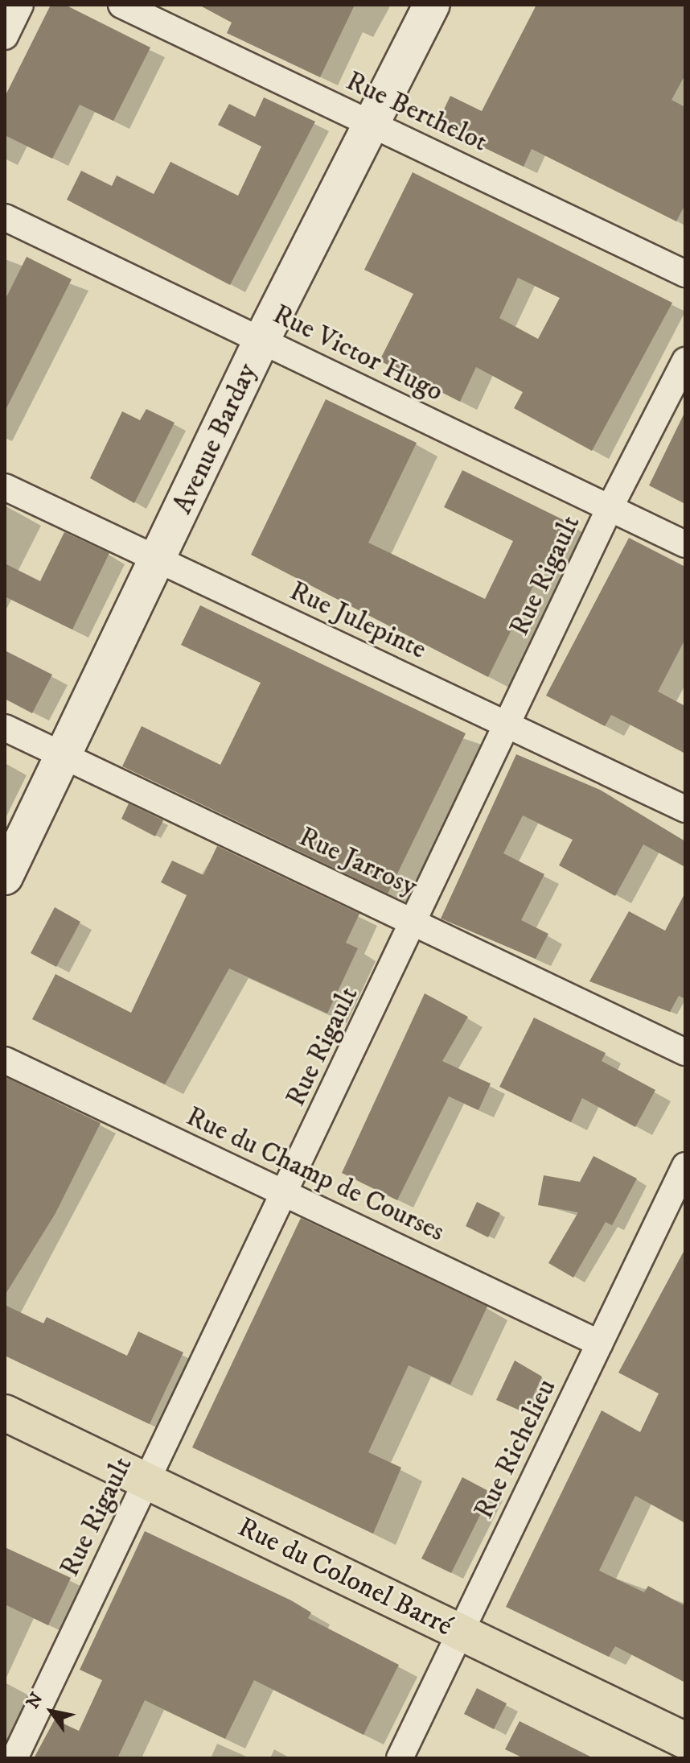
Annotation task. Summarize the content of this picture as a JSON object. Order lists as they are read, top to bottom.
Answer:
{
  "streets": {
    "main road": ["Avenue Barday", "Rue du Colonel Barré"],
    "street": [
      "Rue Berthelot",
      "Rue Victor Hugo",
      "Rue Rigault",
      "Rue Julepinte",
      "Rue Jarrosy",
      "Rue du Champ de Courses",
      "Rue Richelieu"
    ]
  },
  "crossings": [
    ["Rue Berthelot", "Avenue Barday"],
    ["Rue Victor Hugo", "Avenue Barday"],
    ["Rue Victor Hugo", "Rue Rigault"],
    ["Avenue Barday", "Rue Julepinte"],
    ["Avenue Barday", "Rue Jarrosy"],
    ["Rue Rigault", "Rue Julepinte"],
    ["Rue Rigault", "Rue Jarrosy"],
    ["Rue Rigault", "Rue du Champ de Courses"],
    ["Rue Rigault", "Rue du Colonel Barré"],
    ["Rue du Champ de Courses", "Rue Richelieu"],
    ["Rue Richelieu", "Rue du Colonel Barré"]
  ],
  "north": "top left"
}
